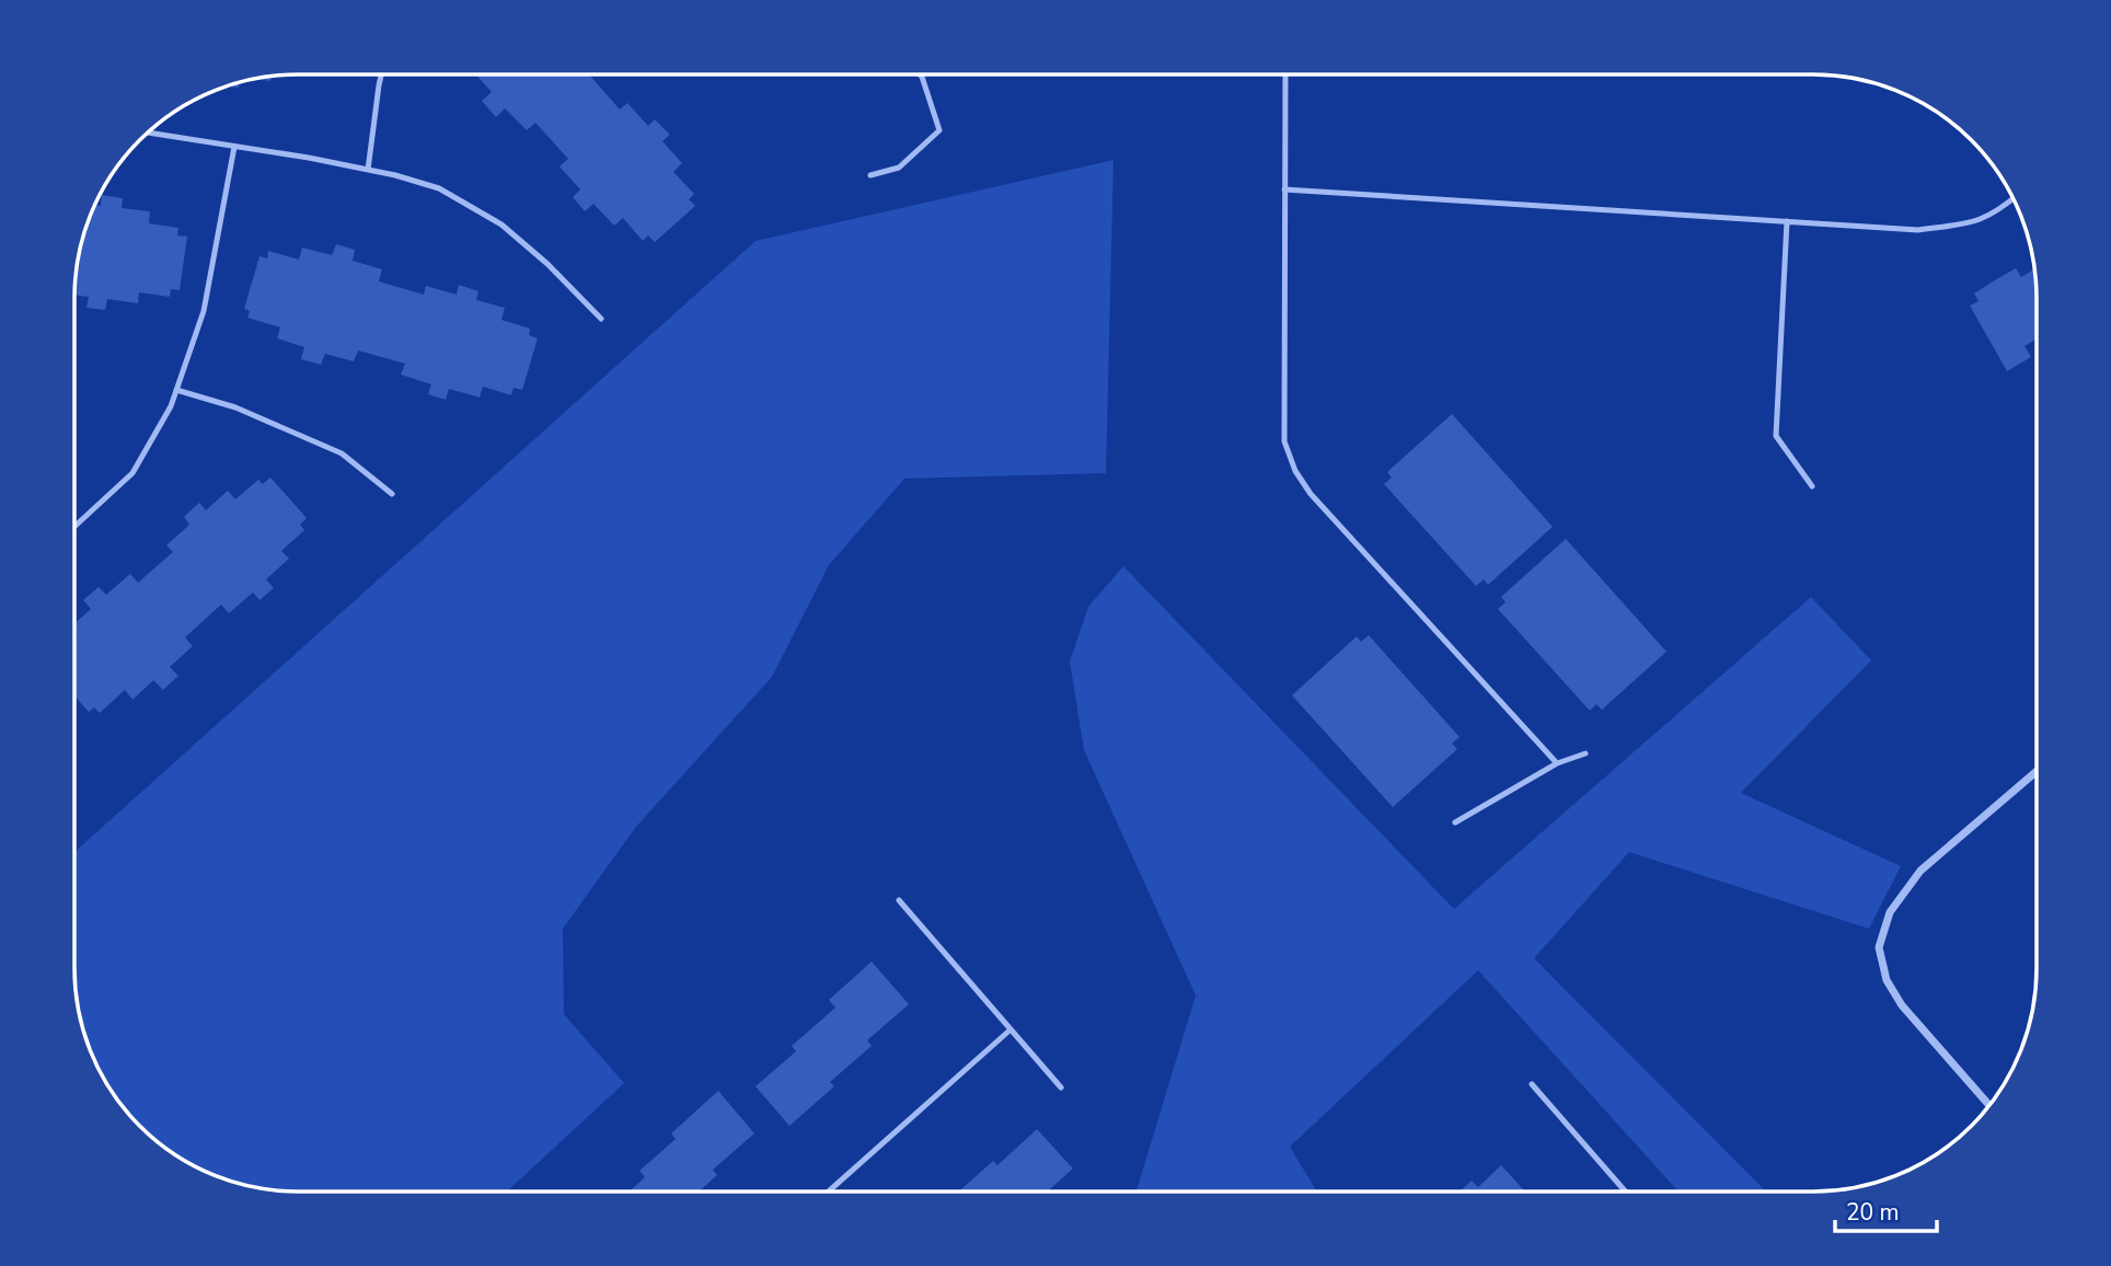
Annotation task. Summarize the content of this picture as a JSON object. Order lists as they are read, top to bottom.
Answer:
{
  "scale_bar": "20 m"
}
